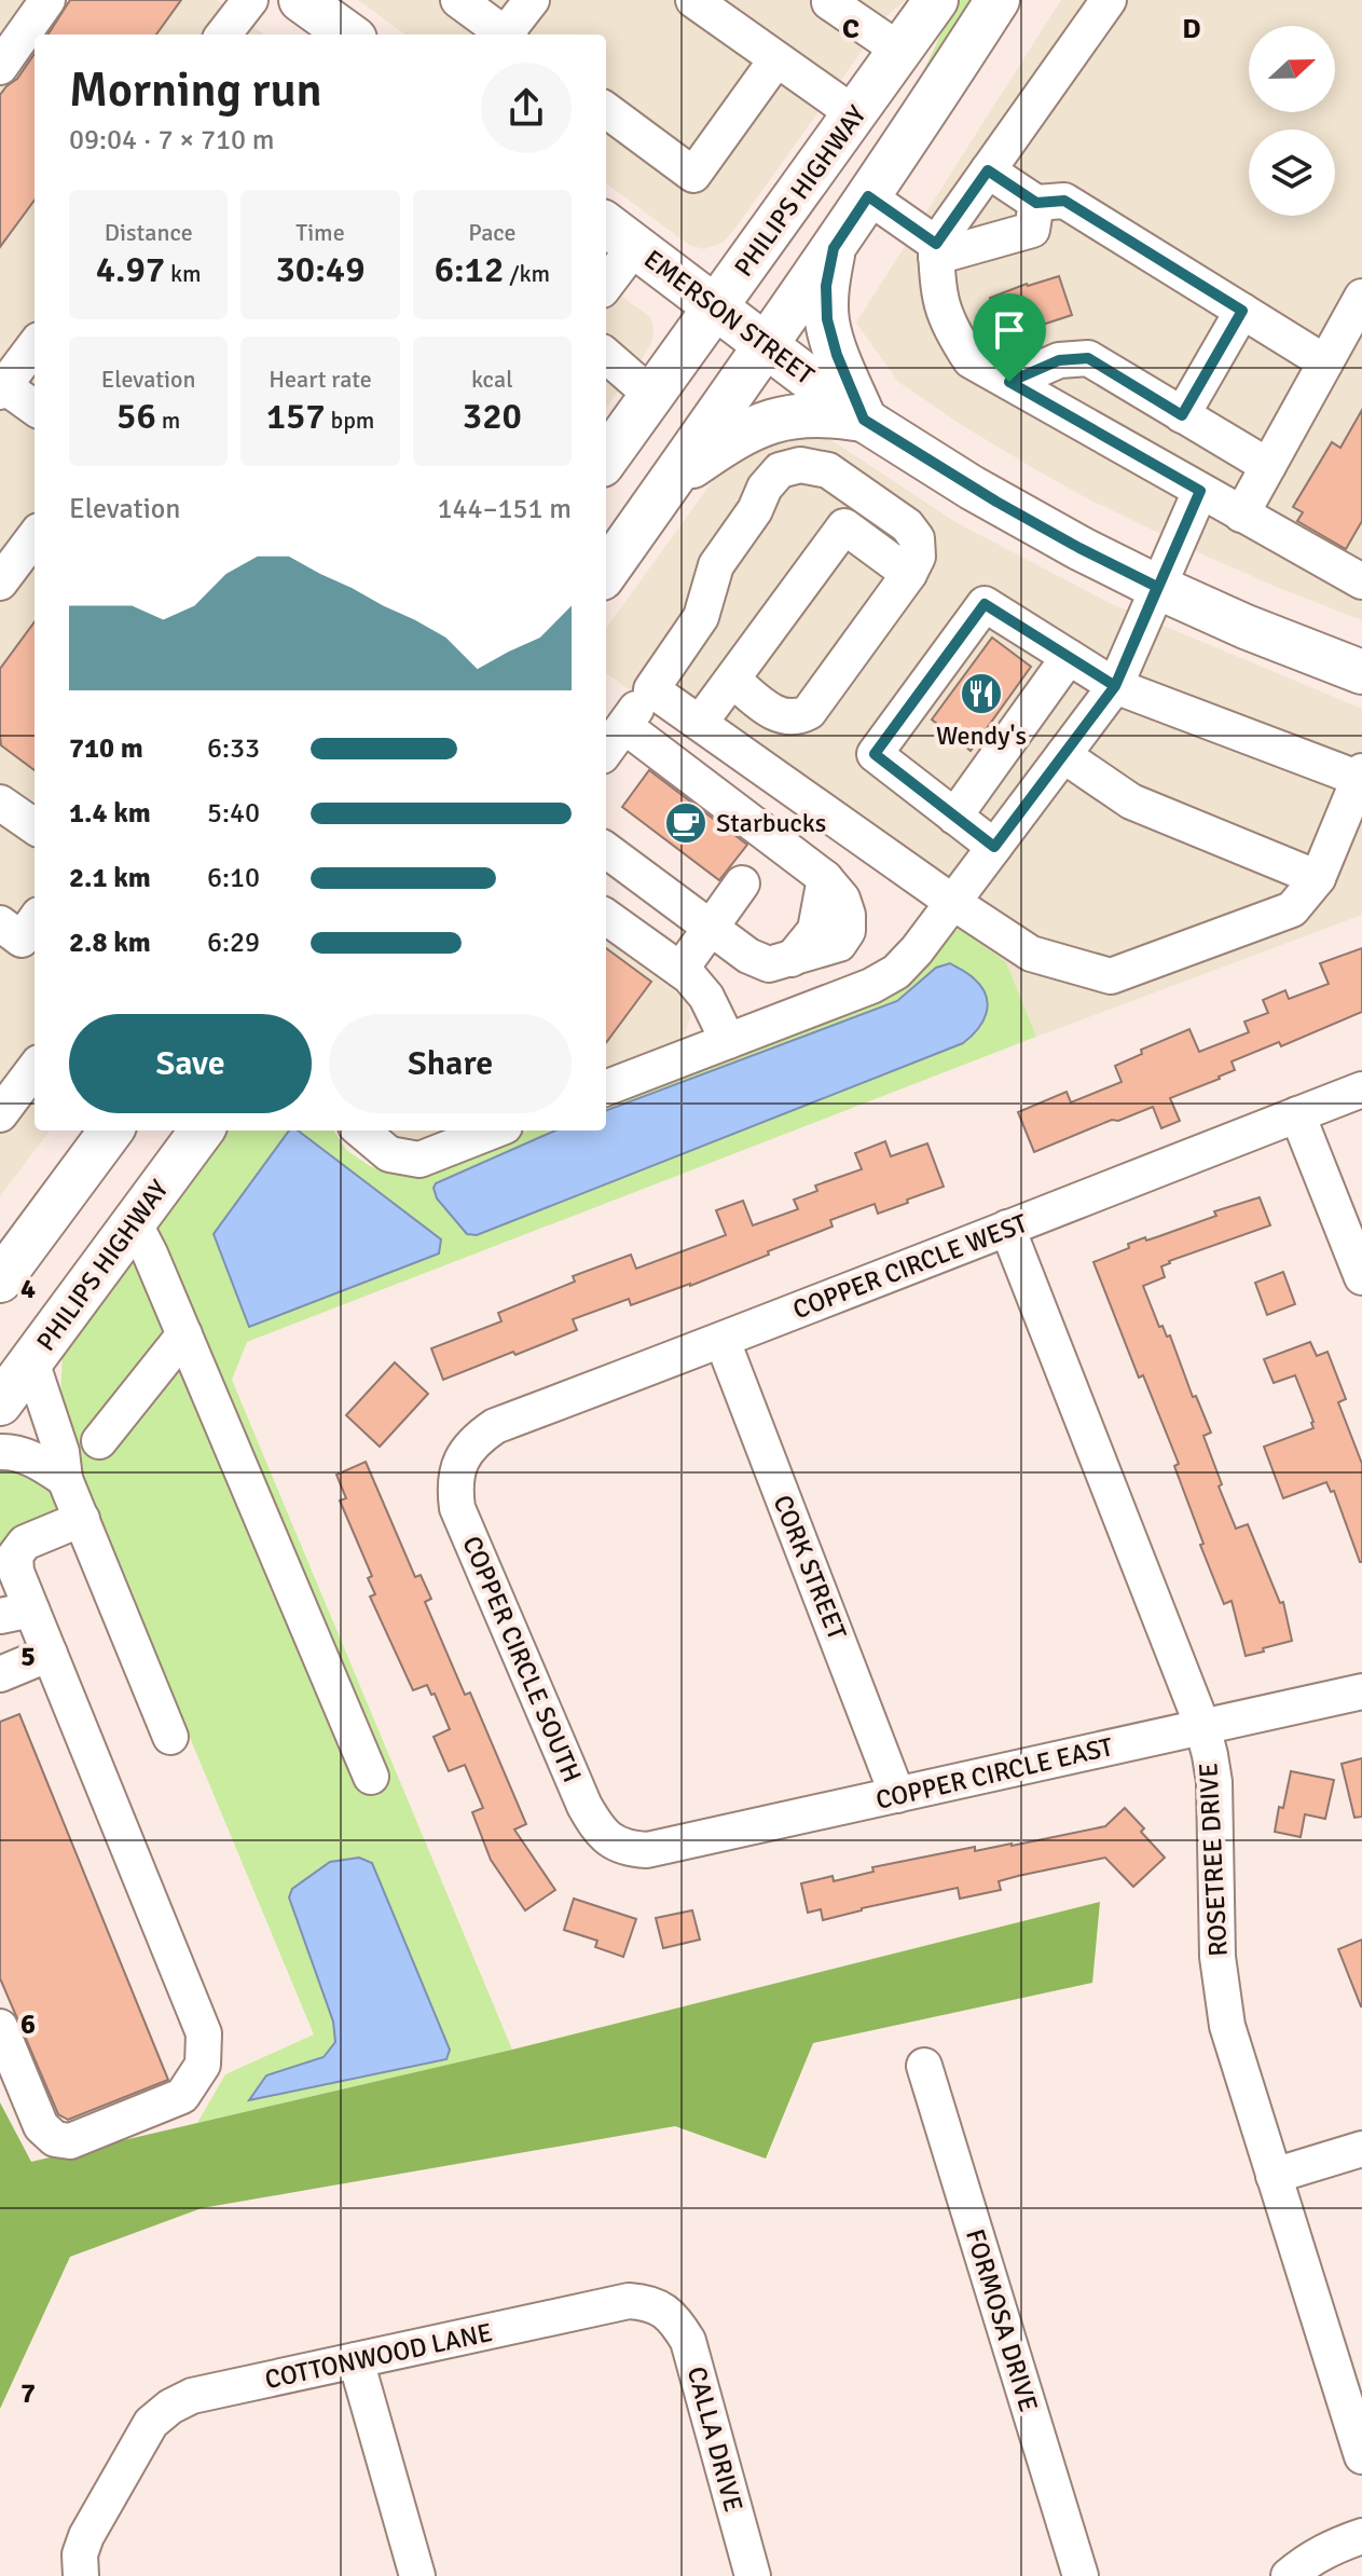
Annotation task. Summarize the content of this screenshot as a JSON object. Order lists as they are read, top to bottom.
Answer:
{
  "streets": {
    "main road": ["PHILIPS HIGHWAY", "EMERSON STREET"],
    "street": [
      "COPPER CIRCLE WEST",
      "CORK STREET",
      "COPPER CIRCLE SOUTH",
      "COPPER CIRCLE EAST",
      "ROSETREE DRIVE",
      "FORMOSA DRIVE",
      "COTTONWOOD LANE",
      "CALLA DRIVE"
    ]
  },
  "crossings": [
    ["PHILIPS HIGHWAY", "EMERSON STREET"],
    ["COPPER CIRCLE WEST", "CORK STREET"],
    ["COPPER CIRCLE WEST", "COPPER CIRCLE SOUTH"],
    ["COPPER CIRCLE WEST", "ROSETREE DRIVE"],
    ["CORK STREET", "COPPER CIRCLE EAST"],
    ["COPPER CIRCLE SOUTH", "COPPER CIRCLE EAST"],
    ["COPPER CIRCLE EAST", "ROSETREE DRIVE"],
    ["COTTONWOOD LANE", "CALLA DRIVE"]
  ],
  "places": {
    "restaurant": ["Wendy's"],
    "cafe": ["Starbucks"]
  },
  "north": "right",
  "page": {
    "heading": ["Morning run", "09:04 · 7 × 710 m"],
    "stats": [
      ["Distance", "4.97 km"],
      ["Time", "30:49"],
      ["Pace", "6:12 /km"],
      ["Elevation", "56 m"],
      ["Heart rate", "157 bpm"],
      ["kcal", "320"]
    ],
    "chart": ["Elevation", "144–151 m"],
    "list": [
      {
        "name": "710 m",
        "note": "6:33"
      },
      {
        "name": "1.4 km",
        "note": "5:40"
      },
      {
        "name": "2.1 km",
        "note": "6:10"
      },
      {
        "name": "2.8 km",
        "note": "6:29"
      }
    ],
    "buttons": ["Save", "Share"]
  },
  "grid": {
    "columns": ["C", "D"],
    "rows": [
      "4",
      "5",
      "6",
      "7"
    ]
  }
}
